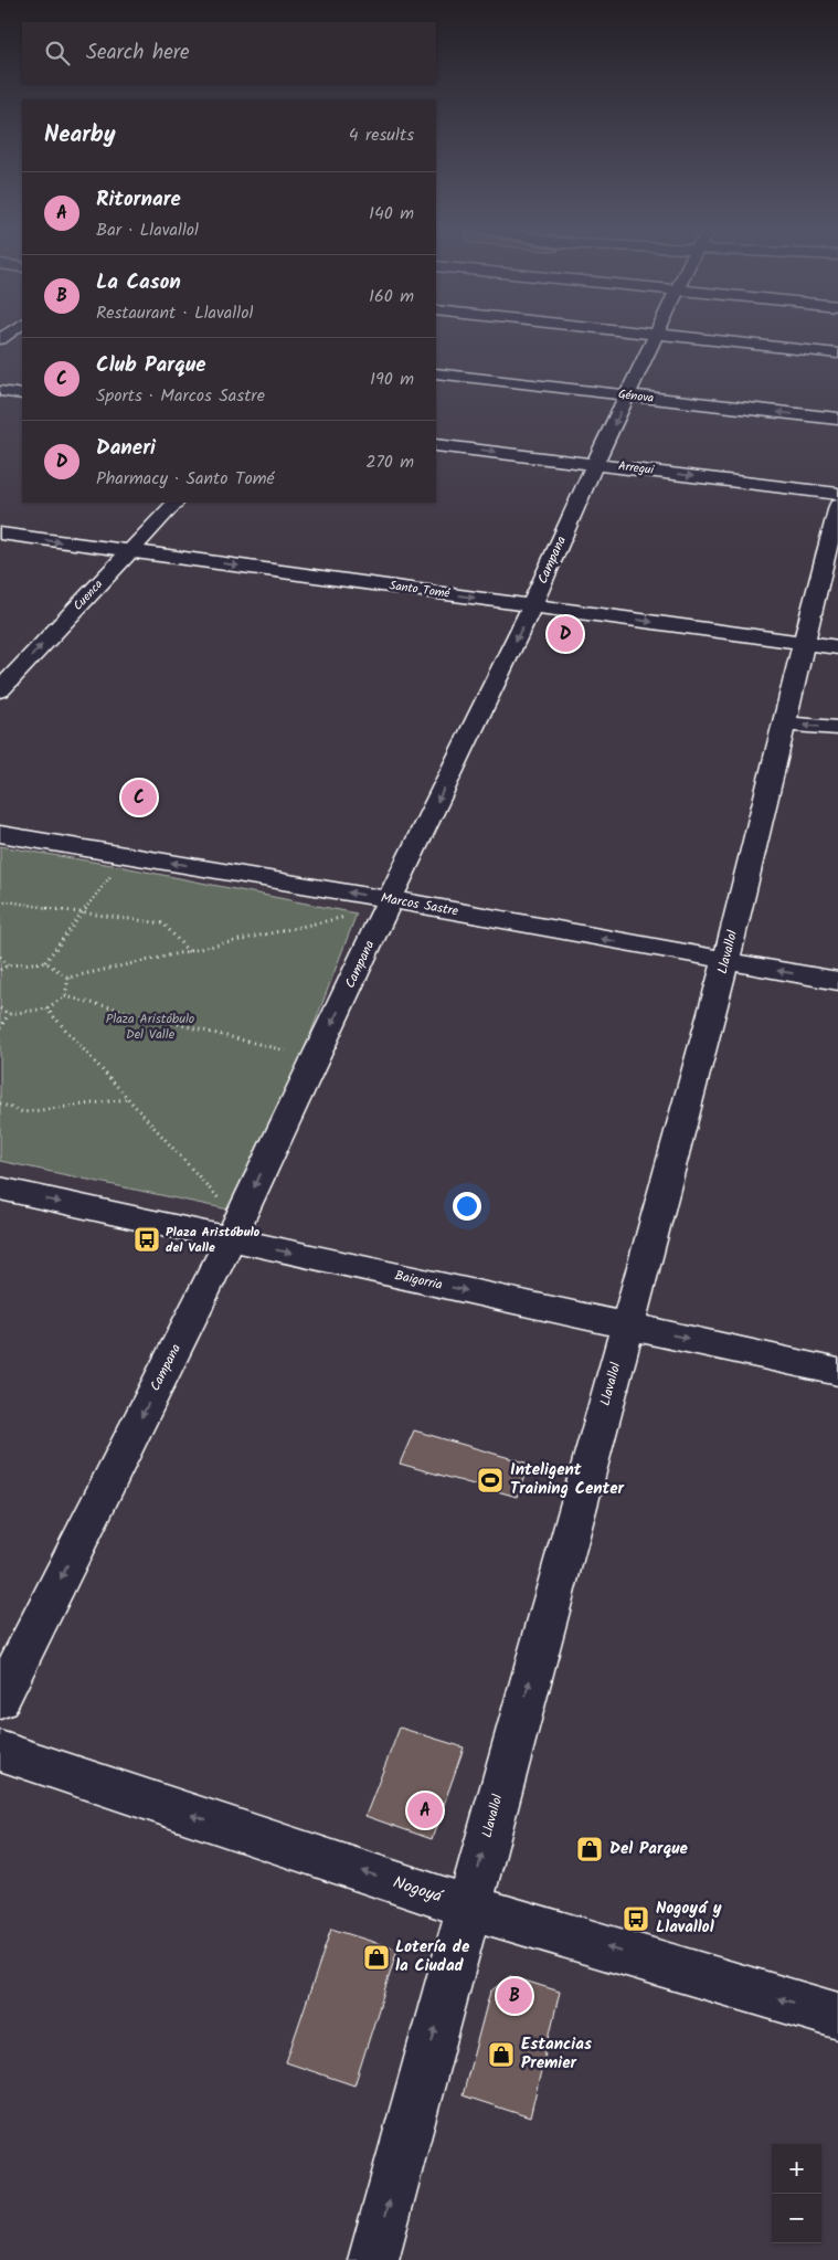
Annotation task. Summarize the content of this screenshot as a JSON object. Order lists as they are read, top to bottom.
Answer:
{
  "streets": {
    "street": [
      "Génova",
      "Arregui",
      "Campana",
      "Santo Tomé",
      "Cuenca",
      "Marcos Sastre",
      "Llavallol",
      "Baigorria",
      "Nogoyá"
    ]
  },
  "crossings": [
    ["Génova", "Campana"],
    ["Arregui", "Campana"],
    ["Campana", "Santo Tomé"],
    ["Campana", "Marcos Sastre"],
    ["Campana", "Baigorria"],
    ["Santo Tomé", "Cuenca"],
    ["Santo Tomé", "Llavallol"],
    ["Marcos Sastre", "Llavallol"],
    ["Llavallol", "Baigorria"],
    ["Llavallol", "Nogoyá"]
  ],
  "one_way": [
    "Campana",
    "Santo Tomé",
    "Cuenca",
    "Marcos Sastre",
    "Llavallol",
    "Baigorria",
    "Nogoyá"
  ],
  "parks": ["Plaza Aristóbulo Del Valle"],
  "places": {
    "bus stop": ["Plaza Aristóbulo del Valle", "Nogoyá y Llavallol"],
    "sports": ["Inteligent Training Center"],
    "shop": ["Del Parque", "Lotería de la Ciudad", "Estancias Premier"]
  },
  "page": {
    "search": "Search here",
    "heading": ["Nearby", "4 results"],
    "list": [
      {
        "mark": "A",
        "name": "Ritornare",
        "note": "Bar · Llavallol",
        "value": "140 m"
      },
      {
        "mark": "B",
        "name": "La Cason",
        "note": "Restaurant · Llavallol",
        "value": "160 m"
      },
      {
        "mark": "C",
        "name": "Club Parque",
        "note": "Sports · Marcos Sastre",
        "value": "190 m"
      },
      {
        "mark": "D",
        "name": "Daneri",
        "note": "Pharmacy · Santo Tomé",
        "value": "270 m"
      }
    ],
    "pins": [
      "D",
      "C",
      "A",
      "B"
    ],
    "map_buttons": ["+", "−"]
  }
}
